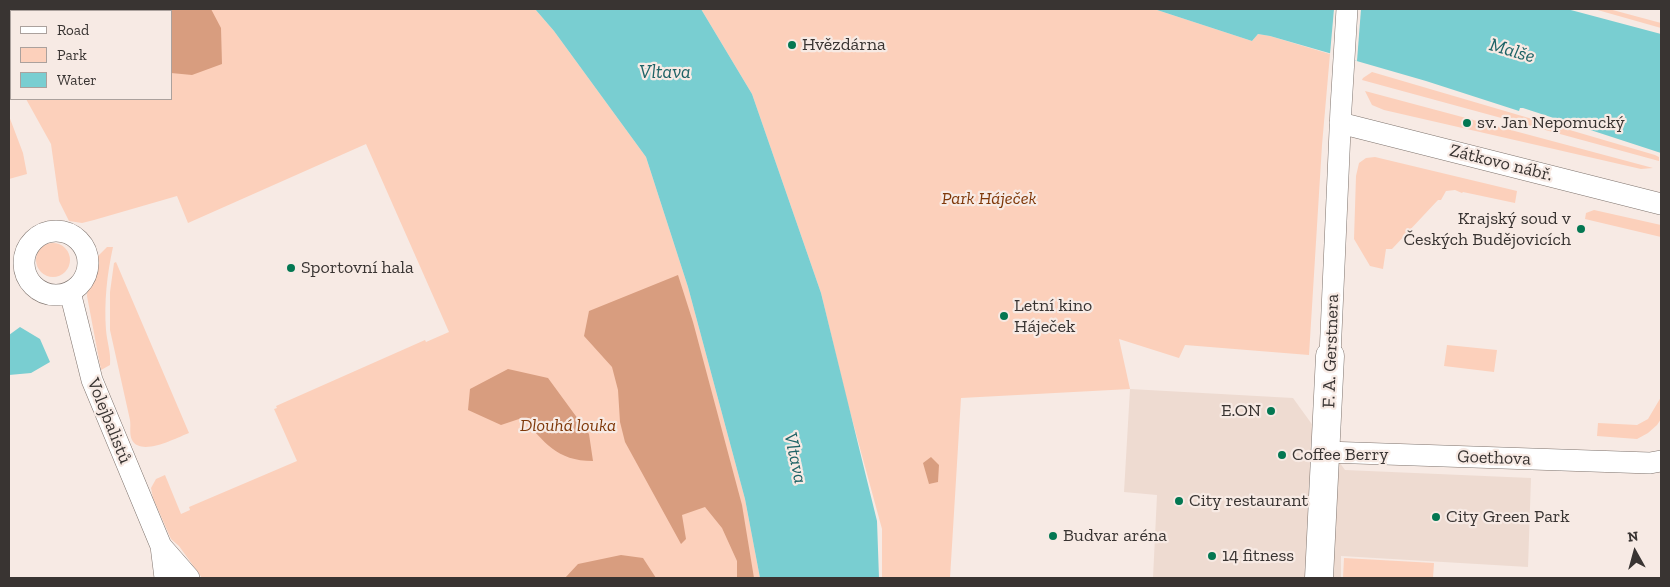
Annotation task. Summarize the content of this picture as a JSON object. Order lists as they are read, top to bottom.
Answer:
{
  "streets": {
    "street": [
      "Zátkovo nábř.",
      "F. A. Gerstnera",
      "Volejbalistů",
      "Goethova"
    ]
  },
  "crossings": [
    ["Zátkovo nábř.", "F. A. Gerstnera"],
    ["F. A. Gerstnera", "Goethova"]
  ],
  "water": ["Malše", "Vltava"],
  "parks": ["Park Háječek", "Dlouhá louka"],
  "places": [
    "Hvězdárna",
    "sv. Jan Nepomucký",
    "Krajský soud v Českých Budějovicích",
    "Sportovní hala",
    "Letní kino Háječek",
    "E.ON",
    "Coffee Berry",
    "City restaurant",
    "City Green Park",
    "Budvar aréna",
    "14 fitness"
  ],
  "legend": ["Road", "Park", "Water"],
  "north": "top"
}
